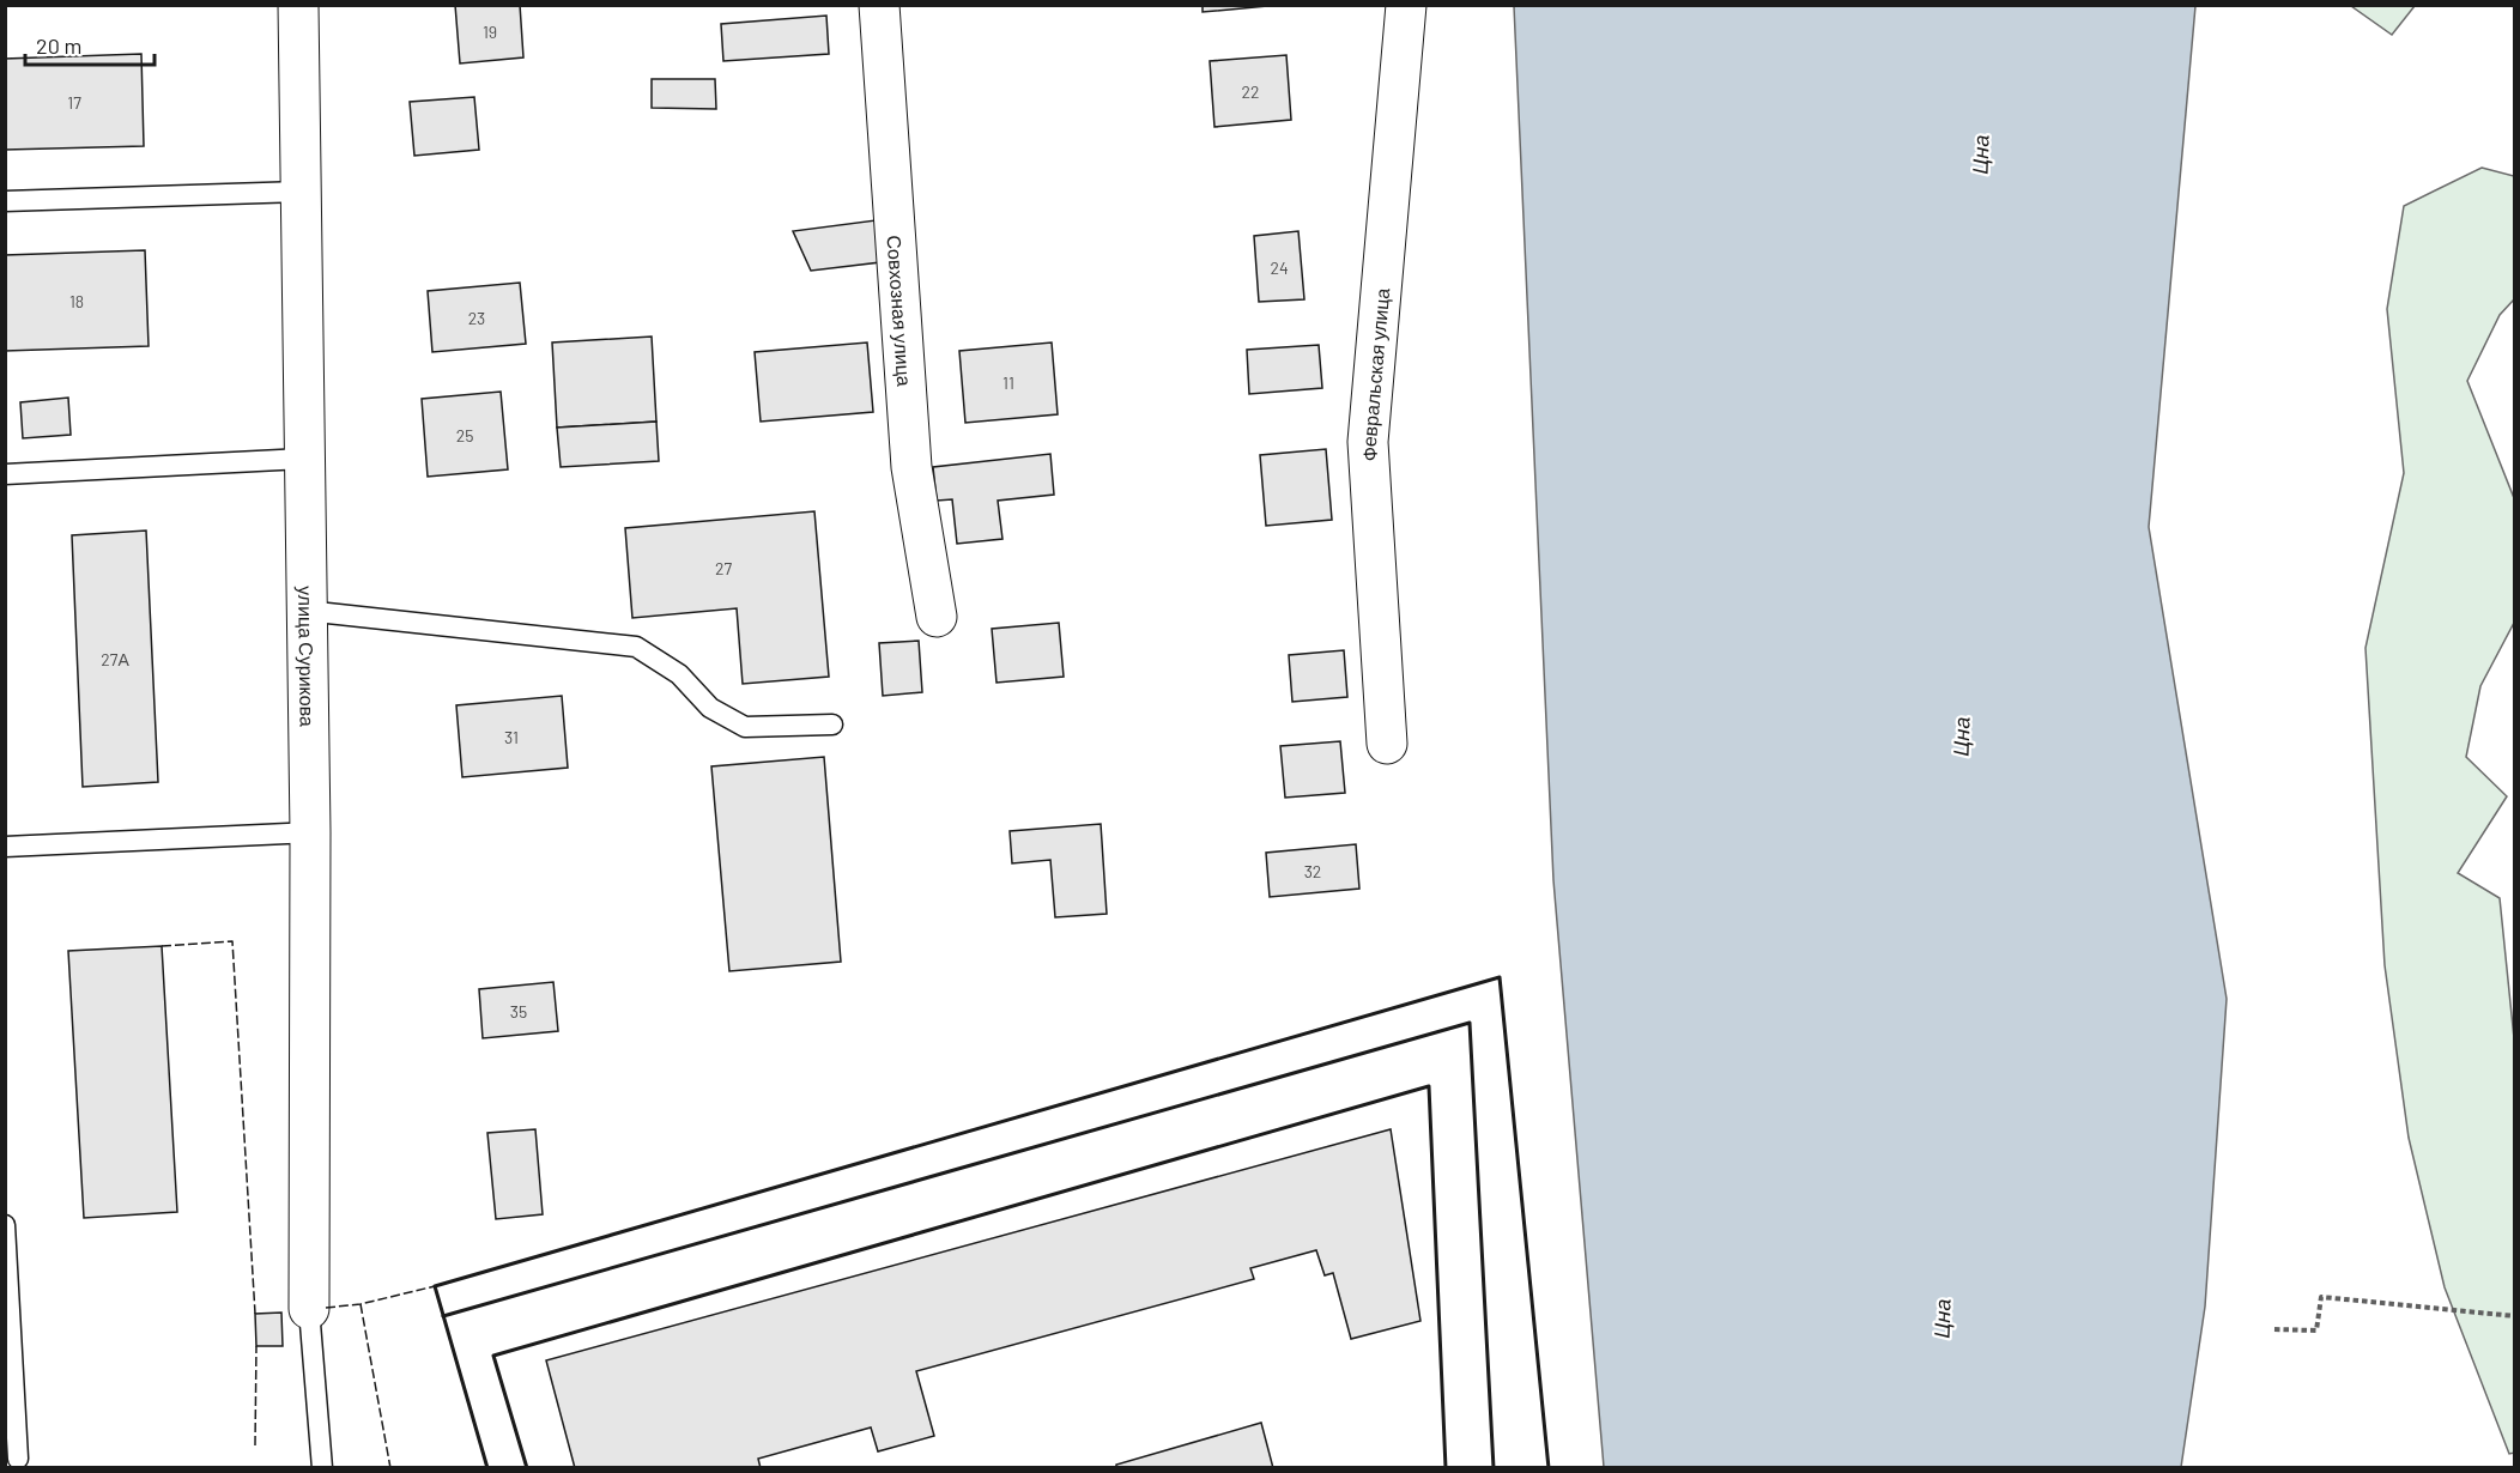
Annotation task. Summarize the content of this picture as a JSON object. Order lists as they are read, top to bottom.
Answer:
{
  "streets": {
    "street": ["Совхозная улица", "Февральская улица", "улица Сурикова"]
  },
  "water": ["Цна"],
  "house_numbers": [
    "19",
    "22",
    "17",
    "24",
    "18",
    "23",
    "11",
    "25",
    "27",
    "27А",
    "31",
    "32",
    "35"
  ],
  "scale_bar": "20 m"
}
